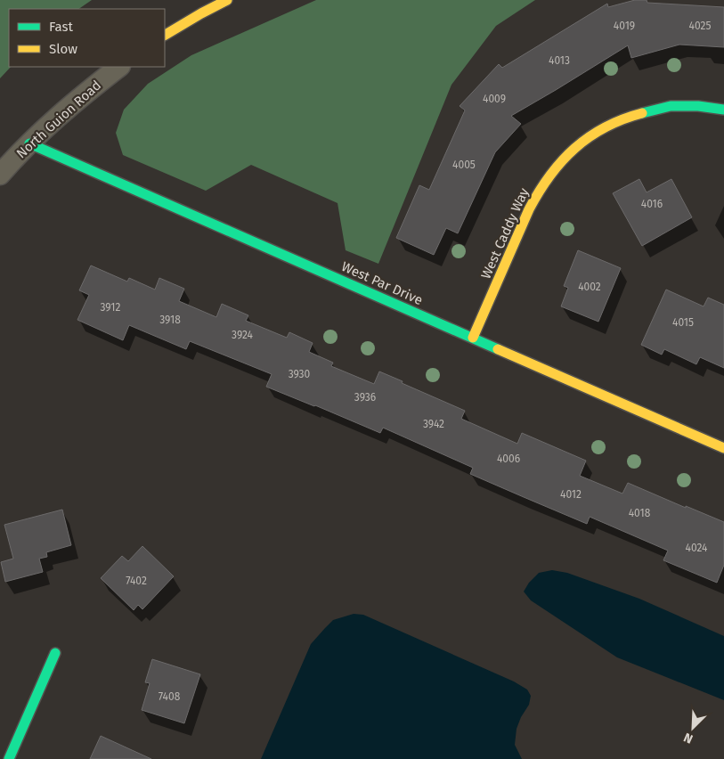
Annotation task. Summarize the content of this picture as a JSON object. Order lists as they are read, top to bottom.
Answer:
{
  "streets": {
    "street": ["North Guion Road", "West Caddy Way", "West Par Drive"]
  },
  "crossings": [
    ["North Guion Road", "West Par Drive"],
    ["West Caddy Way", "West Par Drive"]
  ],
  "house_numbers": [
    "4019",
    "4025",
    "4013",
    "4009",
    "4005",
    "4016",
    "4002",
    "3912",
    "3918",
    "4015",
    "3924",
    "3930",
    "3936",
    "3942",
    "4006",
    "4012",
    "4018",
    "4024",
    "7402",
    "7408"
  ],
  "legend": ["Fast", "Slow"],
  "north": "bottom left"
}
